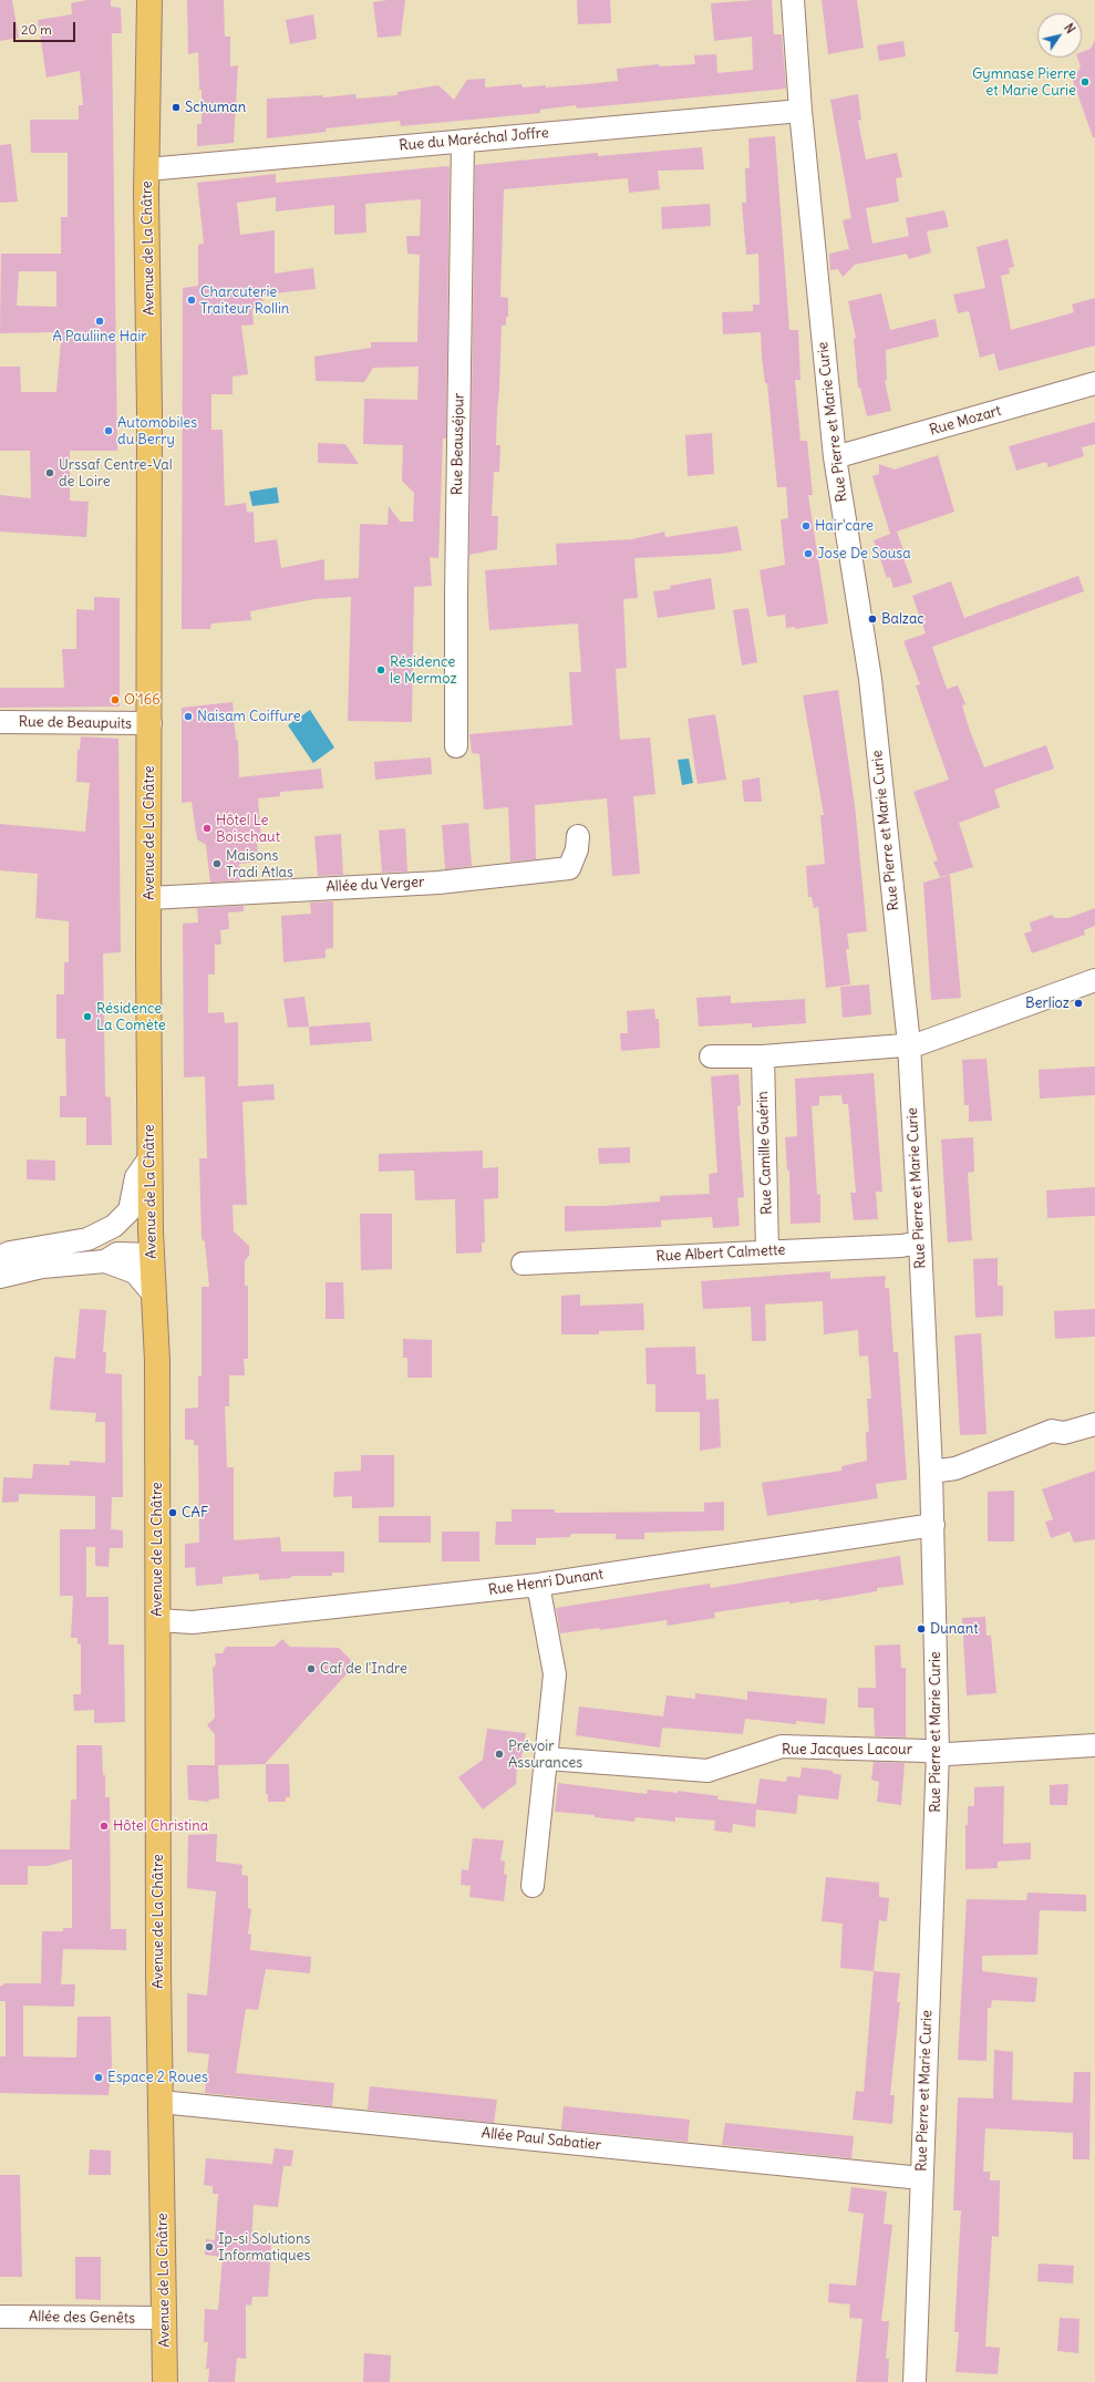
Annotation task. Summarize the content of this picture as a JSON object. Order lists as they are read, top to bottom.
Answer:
{
  "streets": {
    "main road": ["Avenue de La Châtre"],
    "street": [
      "Rue du Maréchal Joffre",
      "Rue Mozart",
      "Rue Pierre et Marie Curie",
      "Rue Beauséjour",
      "Rue de Beaupuits",
      "Allée du Verger",
      "Rue Camille Guérin",
      "Rue Albert Calmette",
      "Rue Henri Dunant",
      "Rue Jacques Lacour",
      "Allée Paul Sabatier",
      "Allée des Genêts"
    ]
  },
  "crossings": [
    ["Rue du Maréchal Joffre", "Avenue de La Châtre"],
    ["Rue du Maréchal Joffre", "Rue Pierre et Marie Curie"],
    ["Rue du Maréchal Joffre", "Rue Beauséjour"],
    ["Avenue de La Châtre", "Rue de Beaupuits"],
    ["Avenue de La Châtre", "Allée du Verger"],
    ["Avenue de La Châtre", "Rue Henri Dunant"],
    ["Avenue de La Châtre", "Allée Paul Sabatier"],
    ["Avenue de La Châtre", "Allée des Genêts"],
    ["Rue Mozart", "Rue Pierre et Marie Curie"],
    ["Rue Pierre et Marie Curie", "Rue Albert Calmette"],
    ["Rue Pierre et Marie Curie", "Rue Henri Dunant"],
    ["Rue Pierre et Marie Curie", "Rue Jacques Lacour"],
    ["Rue Pierre et Marie Curie", "Allée Paul Sabatier"],
    ["Rue Camille Guérin", "Rue Albert Calmette"]
  ],
  "places": [
    "Gymnase Pierre et Marie Curie",
    "Schuman",
    "Charcuterie Traiteur Rollin",
    "A Pauliine Hair",
    "Automobiles du Berry",
    "Urssaf Centre-Val de Loire",
    "Hair'care",
    "Jose De Sousa",
    "Balzac",
    "Résidence le Mermoz",
    "O'166",
    "Naisam Coiffure",
    "Hôtel Le Boischaut",
    "Maisons Tradi Atlas",
    "Berlioz",
    "Résidence La Comète",
    "CAF",
    "Dunant",
    "Caf de l'Indre",
    "Prévoir Assurances",
    "Hôtel Christina",
    "Espace 2 Roues",
    "Ip-si Solutions Informatiques"
  ],
  "scale_bar": "20 m",
  "north": "top right"
}
